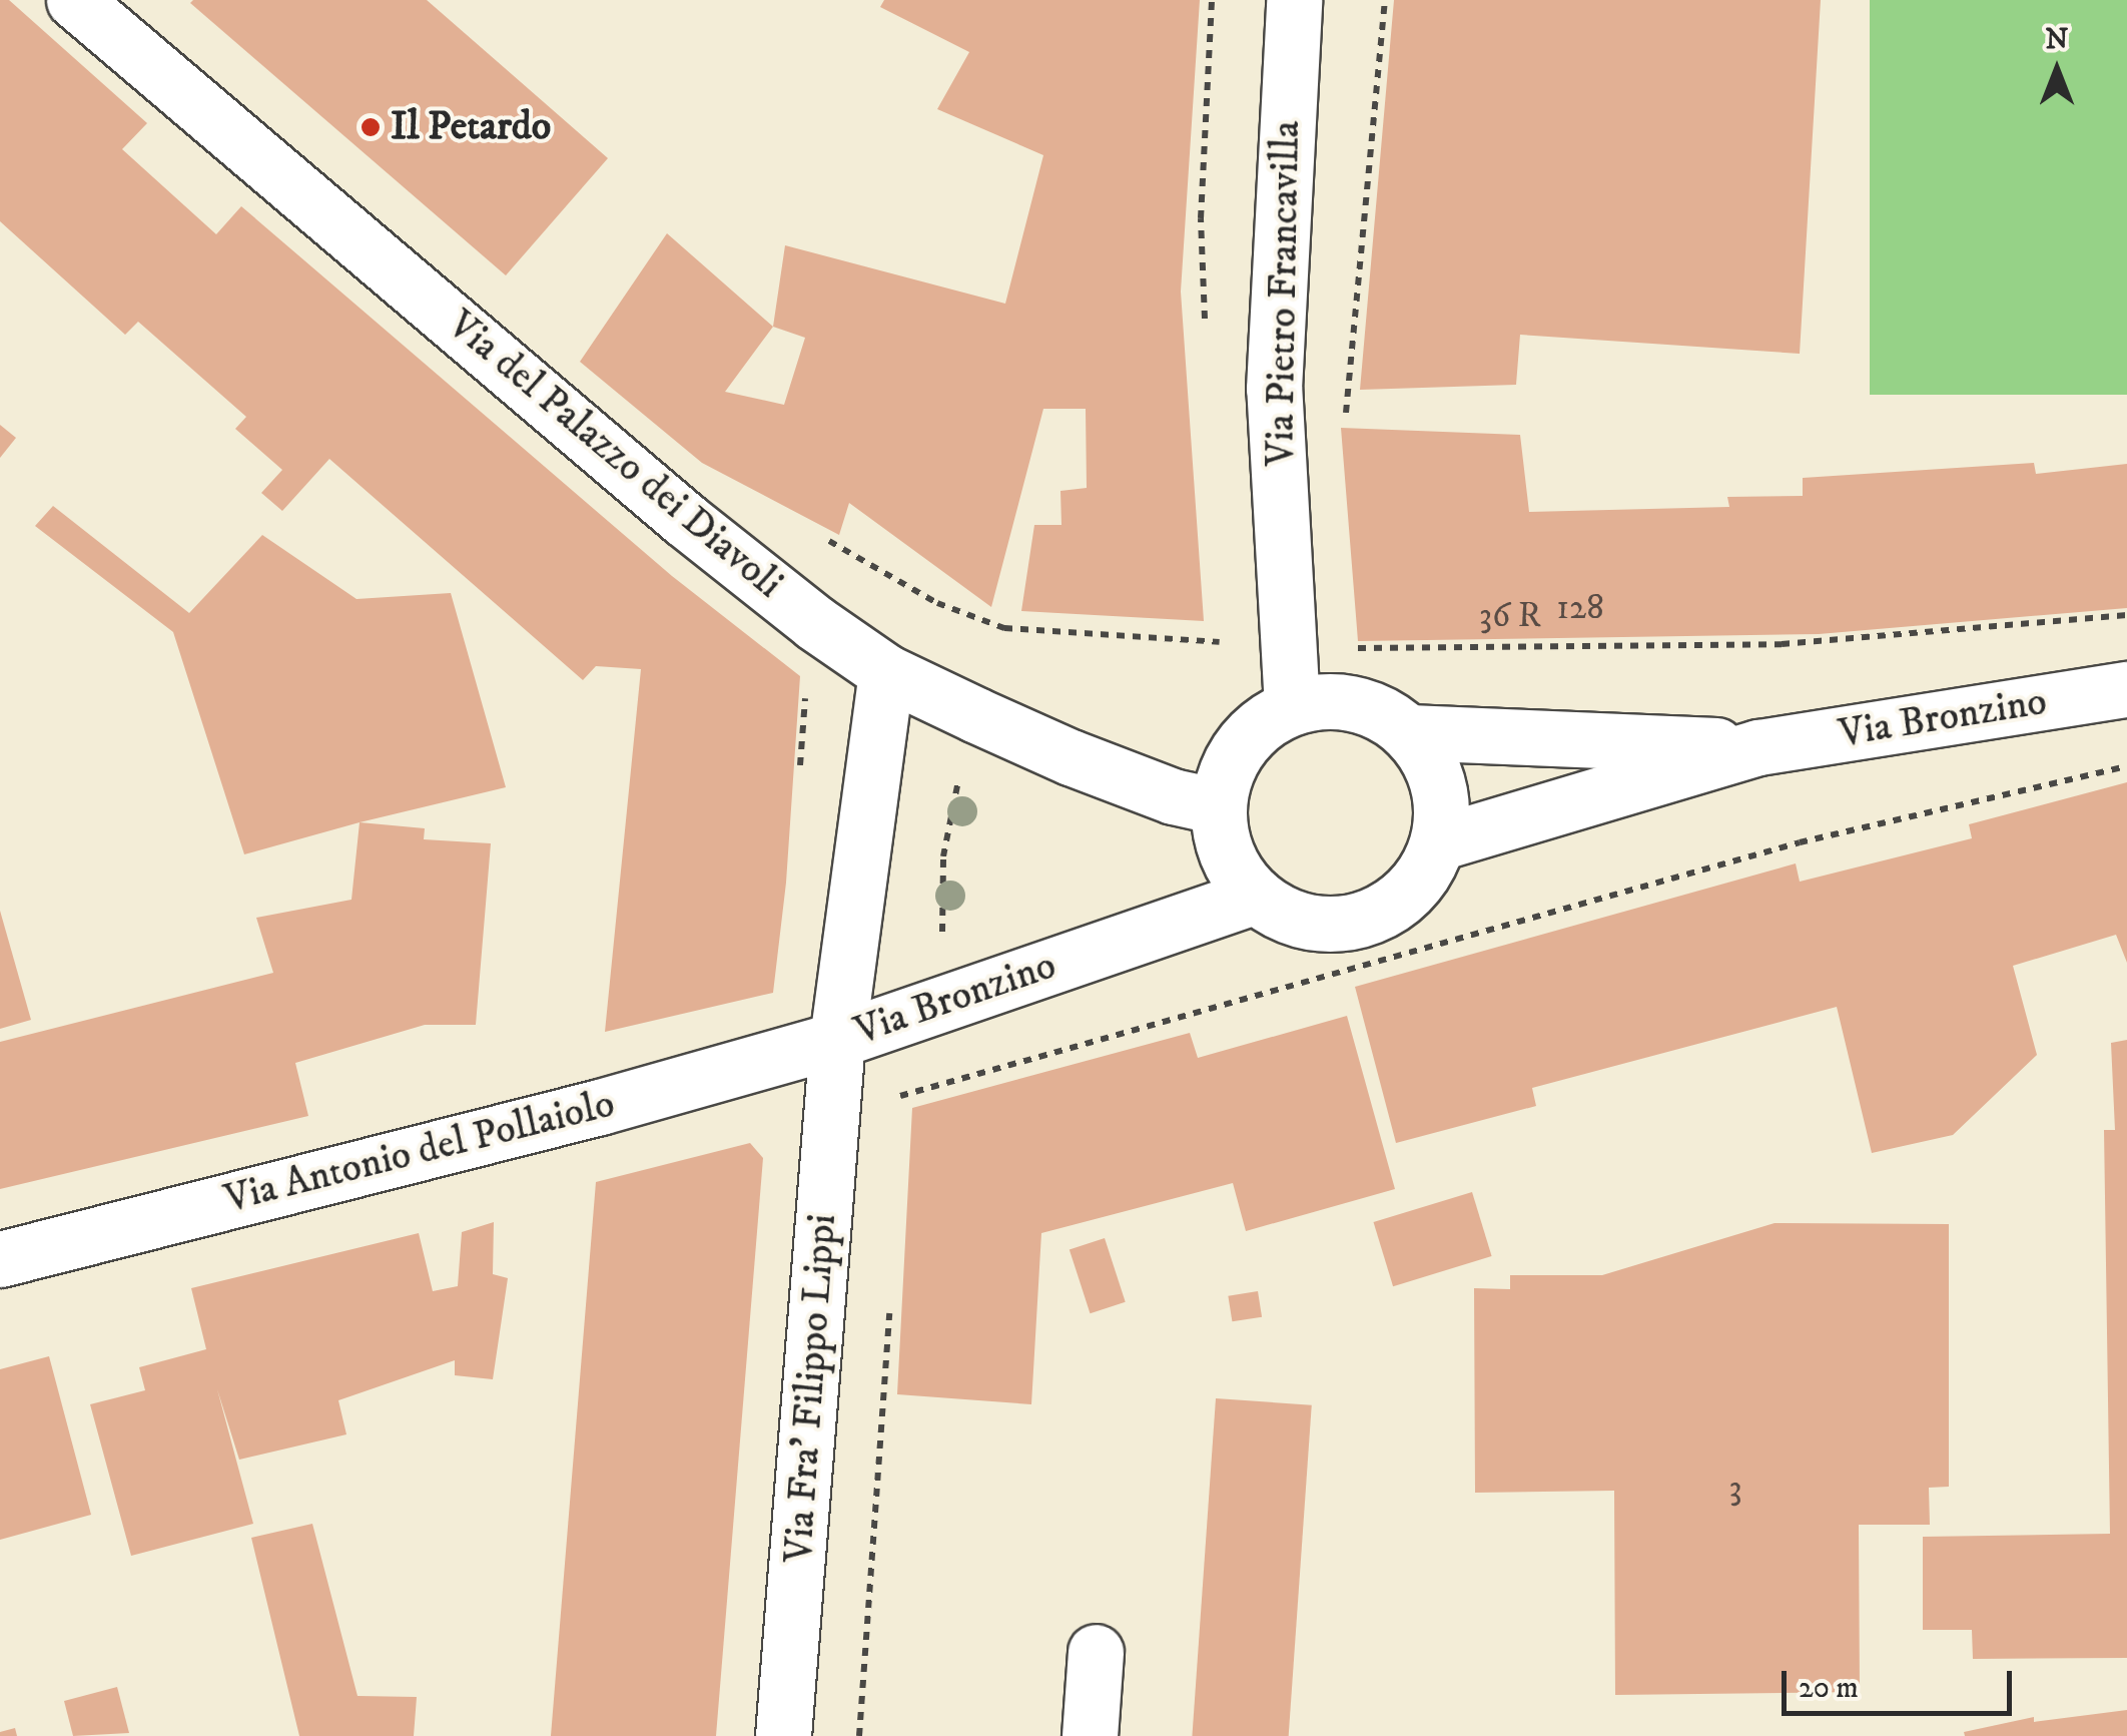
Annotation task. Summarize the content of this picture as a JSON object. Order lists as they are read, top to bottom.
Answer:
{
  "streets": {
    "street": [
      "Via Pietro Francavilla",
      "Via del Palazzo dei Diavoli",
      "Via Bronzino",
      "Via Antonio del Pollaiolo",
      "Via Fra' Filippo Lippi"
    ]
  },
  "crossings": [
    ["Via Pietro Francavilla", "Via del Palazzo dei Diavoli"],
    ["Via Pietro Francavilla", "Via Bronzino"],
    ["Via del Palazzo dei Diavoli", "Via Bronzino"],
    ["Via Bronzino", "Via Antonio del Pollaiolo"],
    ["Via Bronzino", "Via Fra' Filippo Lippi"],
    ["Via Antonio del Pollaiolo", "Via Fra' Filippo Lippi"]
  ],
  "places": ["Il Petardo"],
  "house_numbers": ["128", "36 R", "3"],
  "scale_bar": "20 m",
  "north": "top"
}
